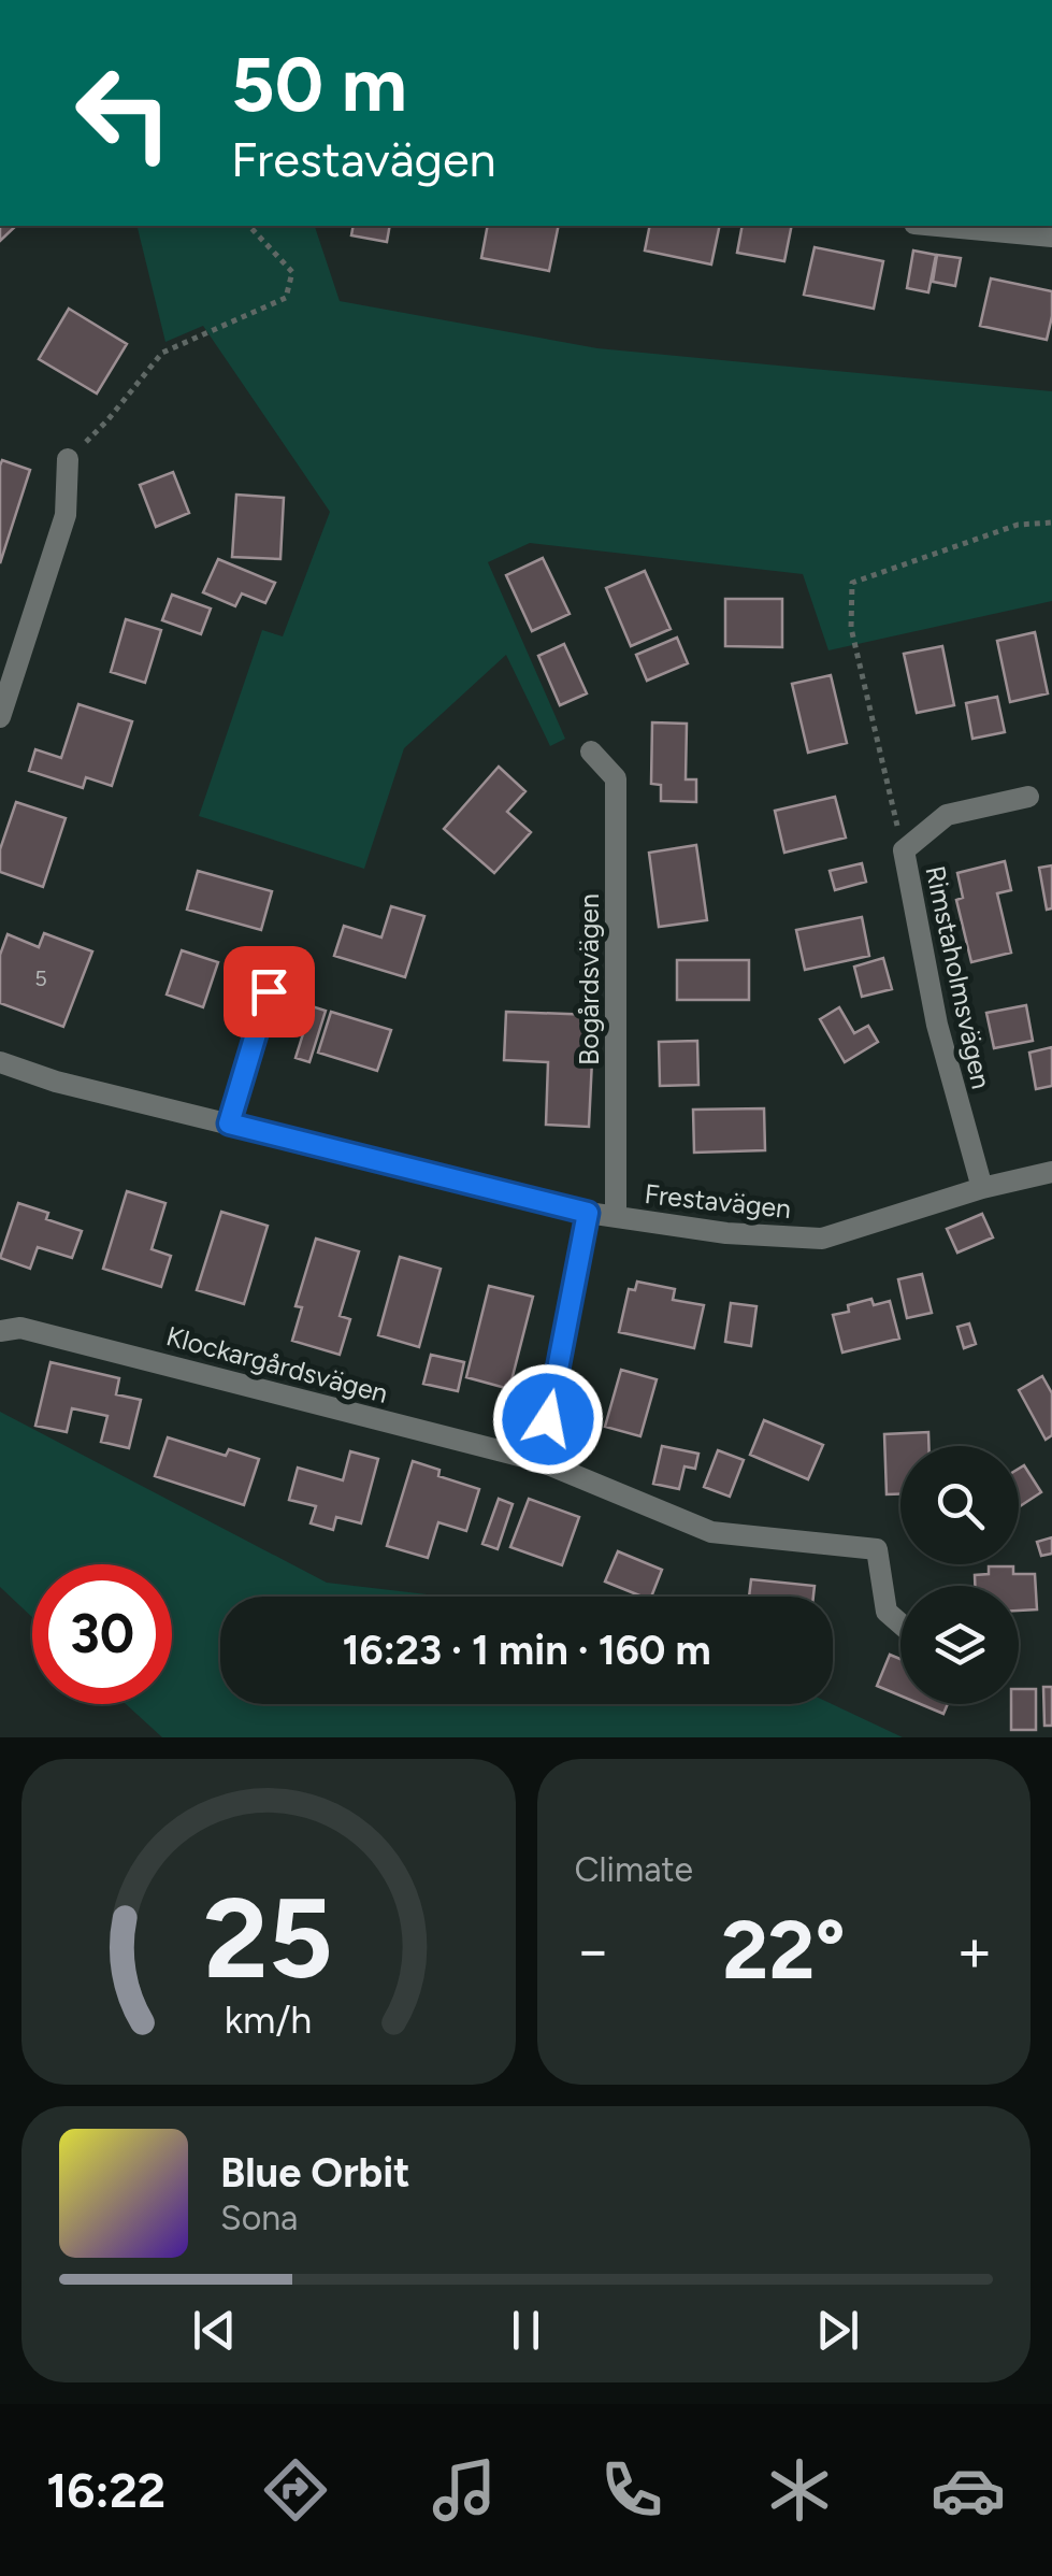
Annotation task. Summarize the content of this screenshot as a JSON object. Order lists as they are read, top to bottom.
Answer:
{
  "streets": {
    "street": [
      "Rimstaholmsvägen",
      "Bogårdsvägen",
      "Frestavägen",
      "Klockargårdsvägen"
    ]
  },
  "crossings": [
    ["Rimstaholmsvägen", "Frestavägen"],
    ["Bogårdsvägen", "Frestavägen"]
  ],
  "house_numbers": ["5"],
  "page": {
    "turn": ["50 m", "Frestavägen"],
    "limit": "30",
    "trip": "16:23 · 1 min · 160 m",
    "tile": "Climate",
    "heat": ["−", "22°", "+"],
    "song": ["Blue Orbit", "Sona"],
    "tabs": "16:22",
    "gauge": ["25", "km/h"]
  }
}
